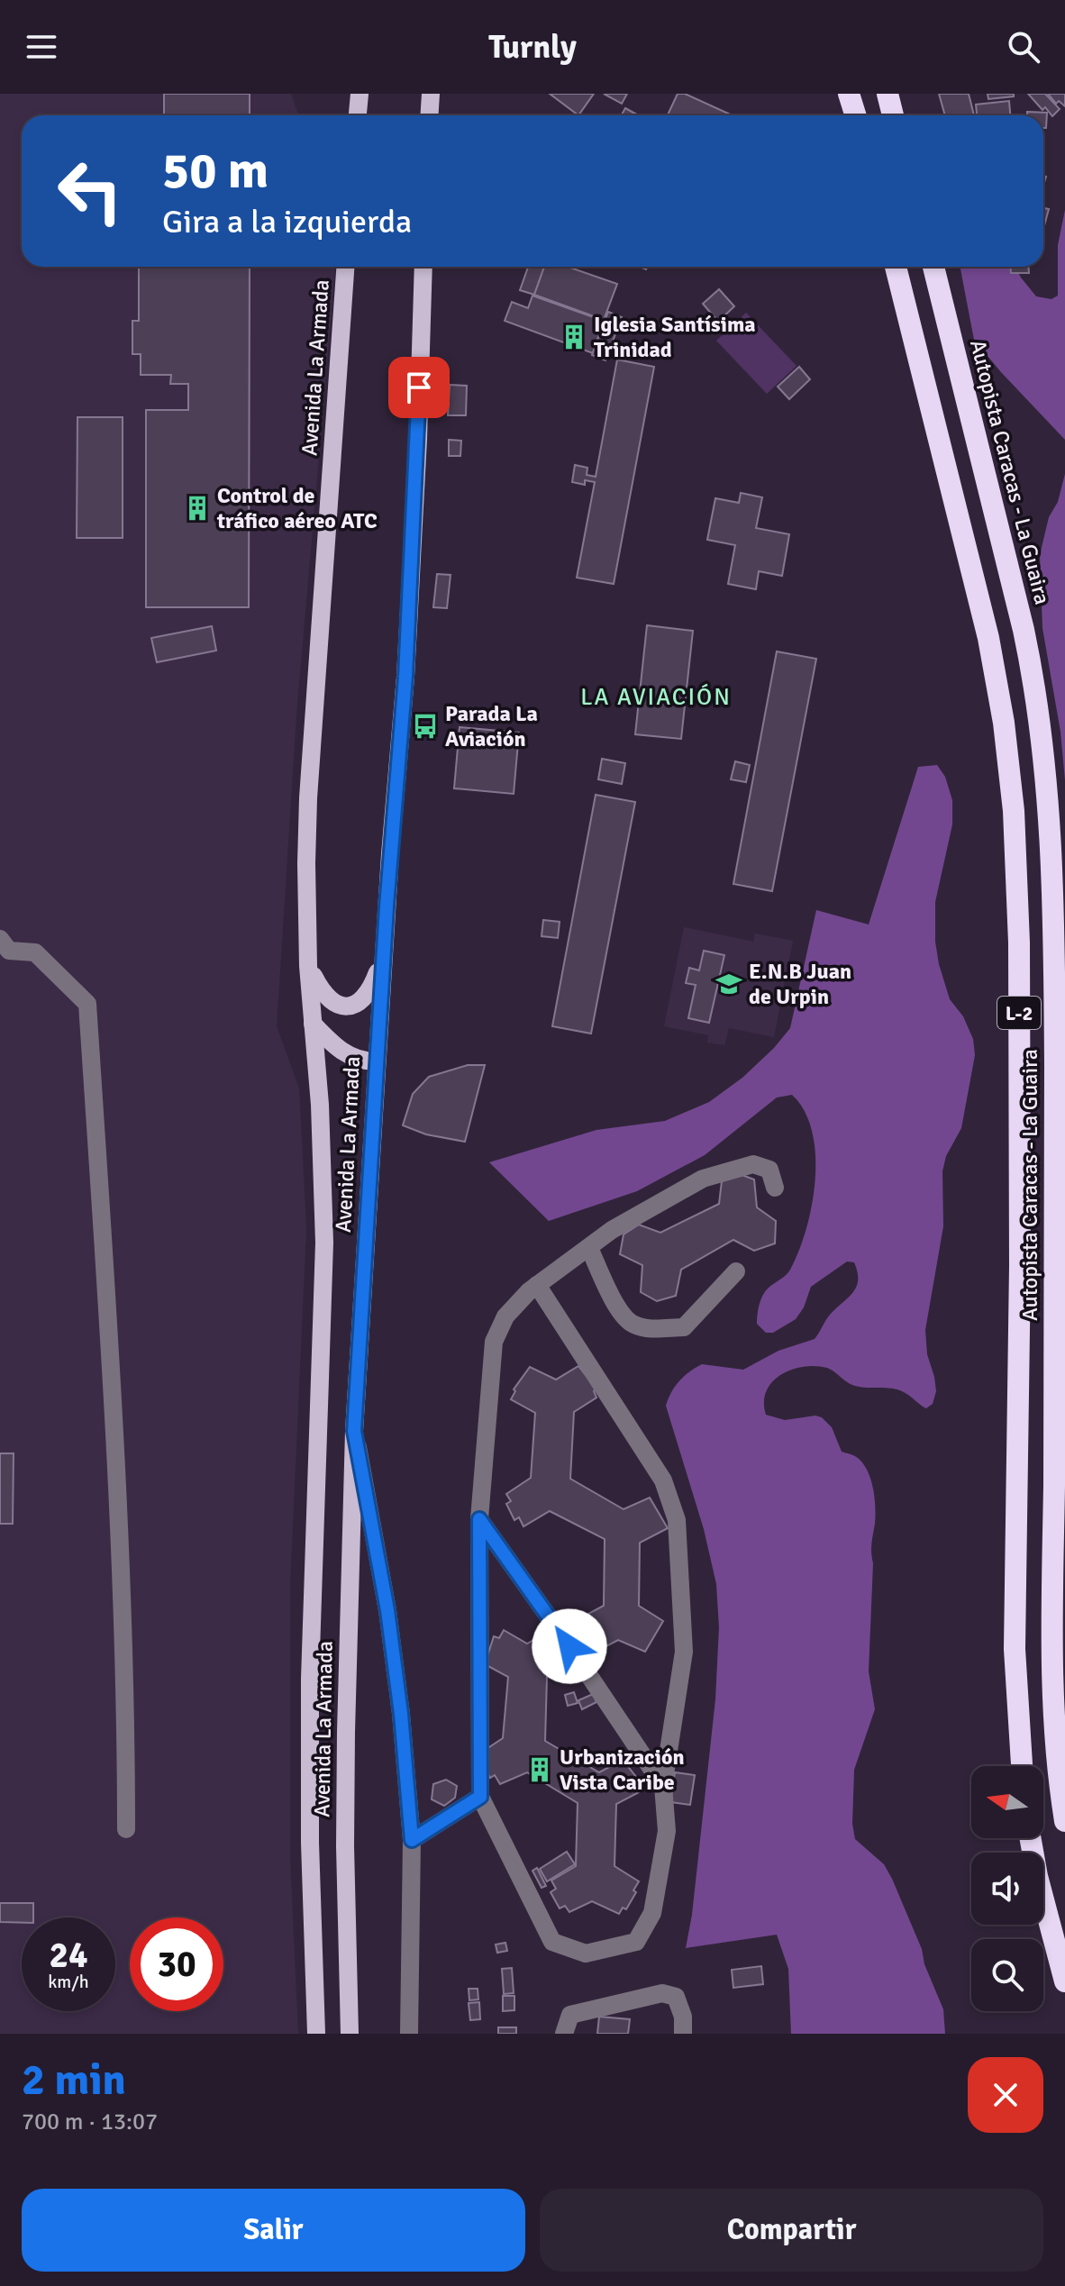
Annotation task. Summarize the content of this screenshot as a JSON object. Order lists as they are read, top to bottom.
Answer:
{
  "streets": {
    "highway": ["Autopista Caracas - La Guaira", "L-2"],
    "main road": ["Avenida La Armada"]
  },
  "districts": ["LA AVIACIÓN"],
  "places": {
    "building": ["Iglesia Santísima Trinidad", "Control de tráfico aéreo ATC", "Urbanización Vista Caribe"],
    "bus stop": ["Parada La Aviación"],
    "school or university": ["E.N.B Juan de Urpin"]
  },
  "north": "left",
  "page": {
    "header": "Turnly",
    "turn": ["50 m", "Gira a la izquierda"],
    "speed": "24 km/h",
    "limit": "30",
    "heading": ["2 min", "700 m · 13:07"],
    "buttons": ["Salir", "Compartir"]
  }
}
